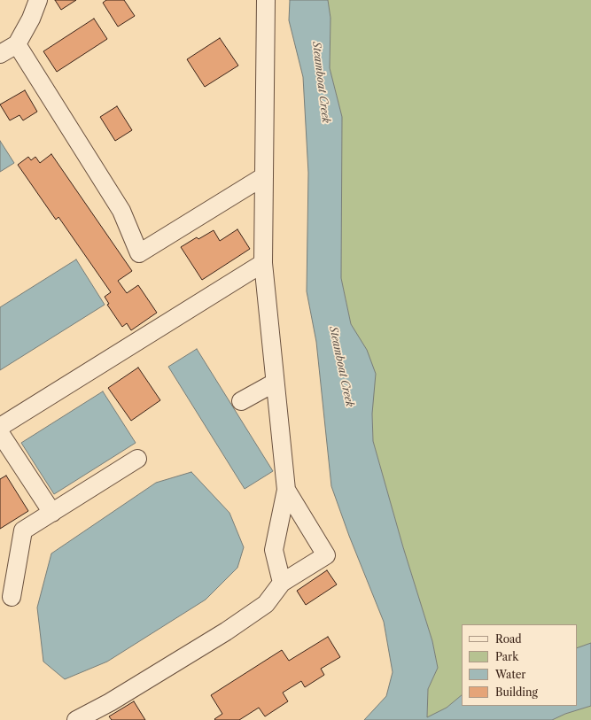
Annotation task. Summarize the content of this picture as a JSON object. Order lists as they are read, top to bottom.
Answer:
{
  "water": ["Steamboat Creek"],
  "legend": [
    "Road",
    "Park",
    "Water",
    "Building"
  ]
}
